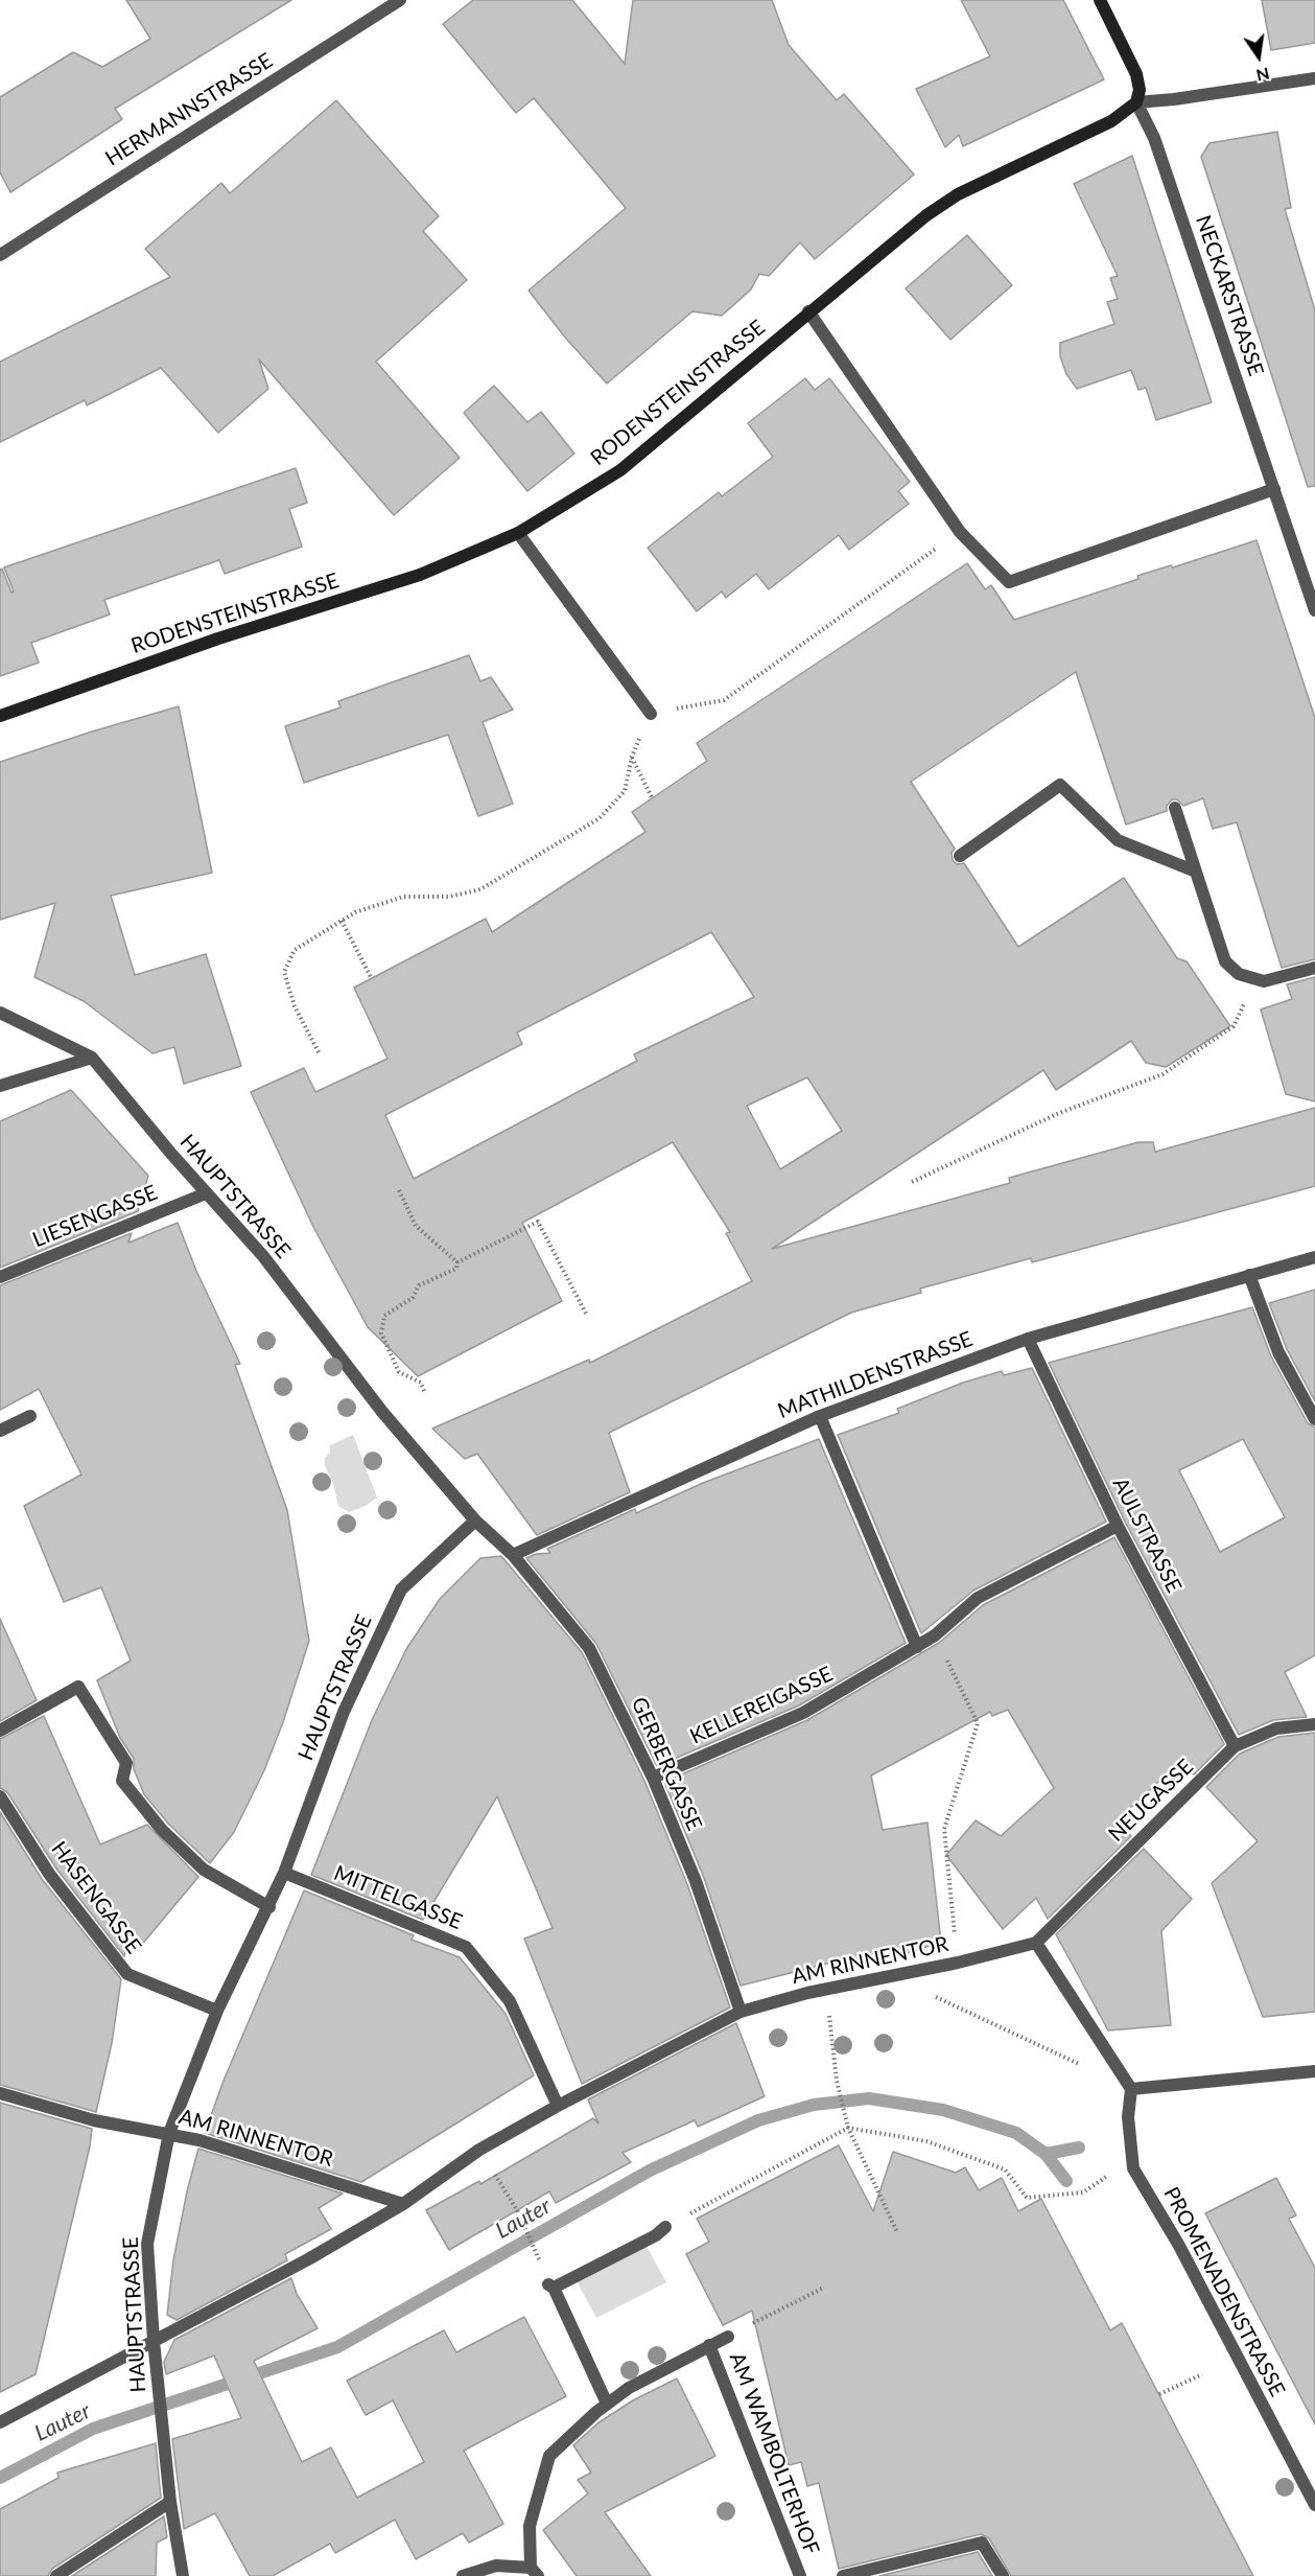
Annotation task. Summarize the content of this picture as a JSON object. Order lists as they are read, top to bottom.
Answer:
{
  "streets": {
    "street": [
      "HERMANNSTRASSE",
      "NECKARSTRASSE",
      "RODENSTEINSTRASSE",
      "HAUPTSTRASSE",
      "LIESENGASSE",
      "MATHILDENSTRASSE",
      "AULSTRASSE",
      "KELLEREIGASSE",
      "GERBERGASSE",
      "NEUGASSE",
      "HASENGASSE",
      "MITTELGASSE",
      "AM RINNENTOR",
      "PROMENADENSTRASSE",
      "AM WAMBOLTERHOF"
    ]
  },
  "crossings": [
    ["NECKARSTRASSE", "RODENSTEINSTRASSE"],
    ["HAUPTSTRASSE", "LIESENGASSE"],
    ["HAUPTSTRASSE", "HASENGASSE"],
    ["HAUPTSTRASSE", "MITTELGASSE"],
    ["HAUPTSTRASSE", "AM RINNENTOR"],
    ["MATHILDENSTRASSE", "AULSTRASSE"],
    ["MATHILDENSTRASSE", "GERBERGASSE"],
    ["AULSTRASSE", "KELLEREIGASSE"],
    ["AULSTRASSE", "NEUGASSE"],
    ["KELLEREIGASSE", "GERBERGASSE"],
    ["GERBERGASSE", "AM RINNENTOR"],
    ["NEUGASSE", "AM RINNENTOR"],
    ["MITTELGASSE", "AM RINNENTOR"]
  ],
  "water": ["Lauter"],
  "north": "bottom"
}
